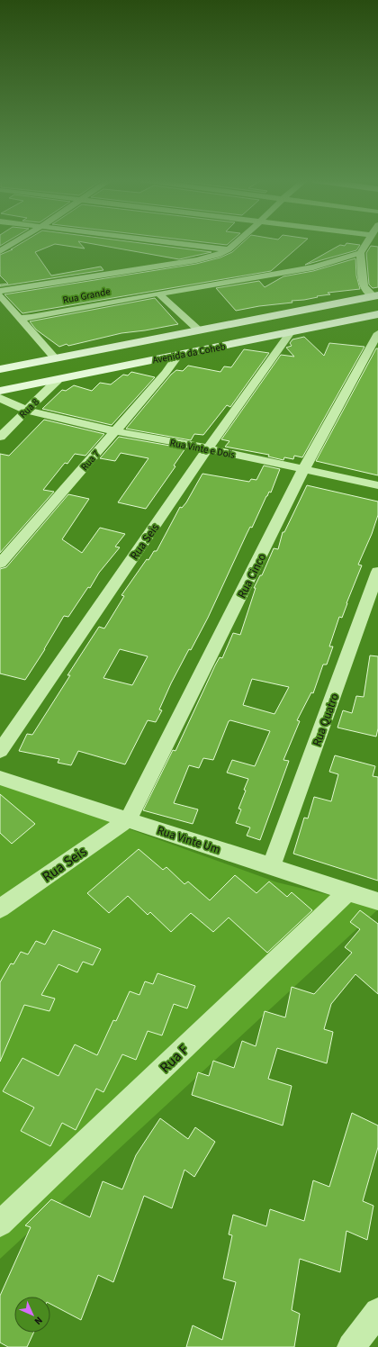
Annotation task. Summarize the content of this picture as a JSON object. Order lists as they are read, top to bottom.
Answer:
{
  "streets": {
    "main road": ["Avenida da Coheb"],
    "street": [
      "Rua Grande",
      "Rua 8",
      "Rua Vinte e Dois",
      "Rua 7",
      "Rua Seis",
      "Rua Cinco",
      "Rua Quatro",
      "Rua Vinte Um",
      "Rua F"
    ]
  },
  "crossings": [
    ["Avenida da Coheb", "Rua 8"],
    ["Avenida da Coheb", "Rua 7"],
    ["Avenida da Coheb", "Rua Seis"],
    ["Rua 8", "Rua Vinte e Dois"],
    ["Rua Vinte e Dois", "Rua 7"],
    ["Rua Vinte e Dois", "Rua Seis"],
    ["Rua Vinte e Dois", "Rua Cinco"],
    ["Rua Seis", "Rua Cinco"],
    ["Rua Seis", "Rua Vinte Um"],
    ["Rua Cinco", "Rua Vinte Um"],
    ["Rua Quatro", "Rua Vinte Um"],
    ["Rua Vinte Um", "Rua F"]
  ],
  "north": "bottom right"
}
